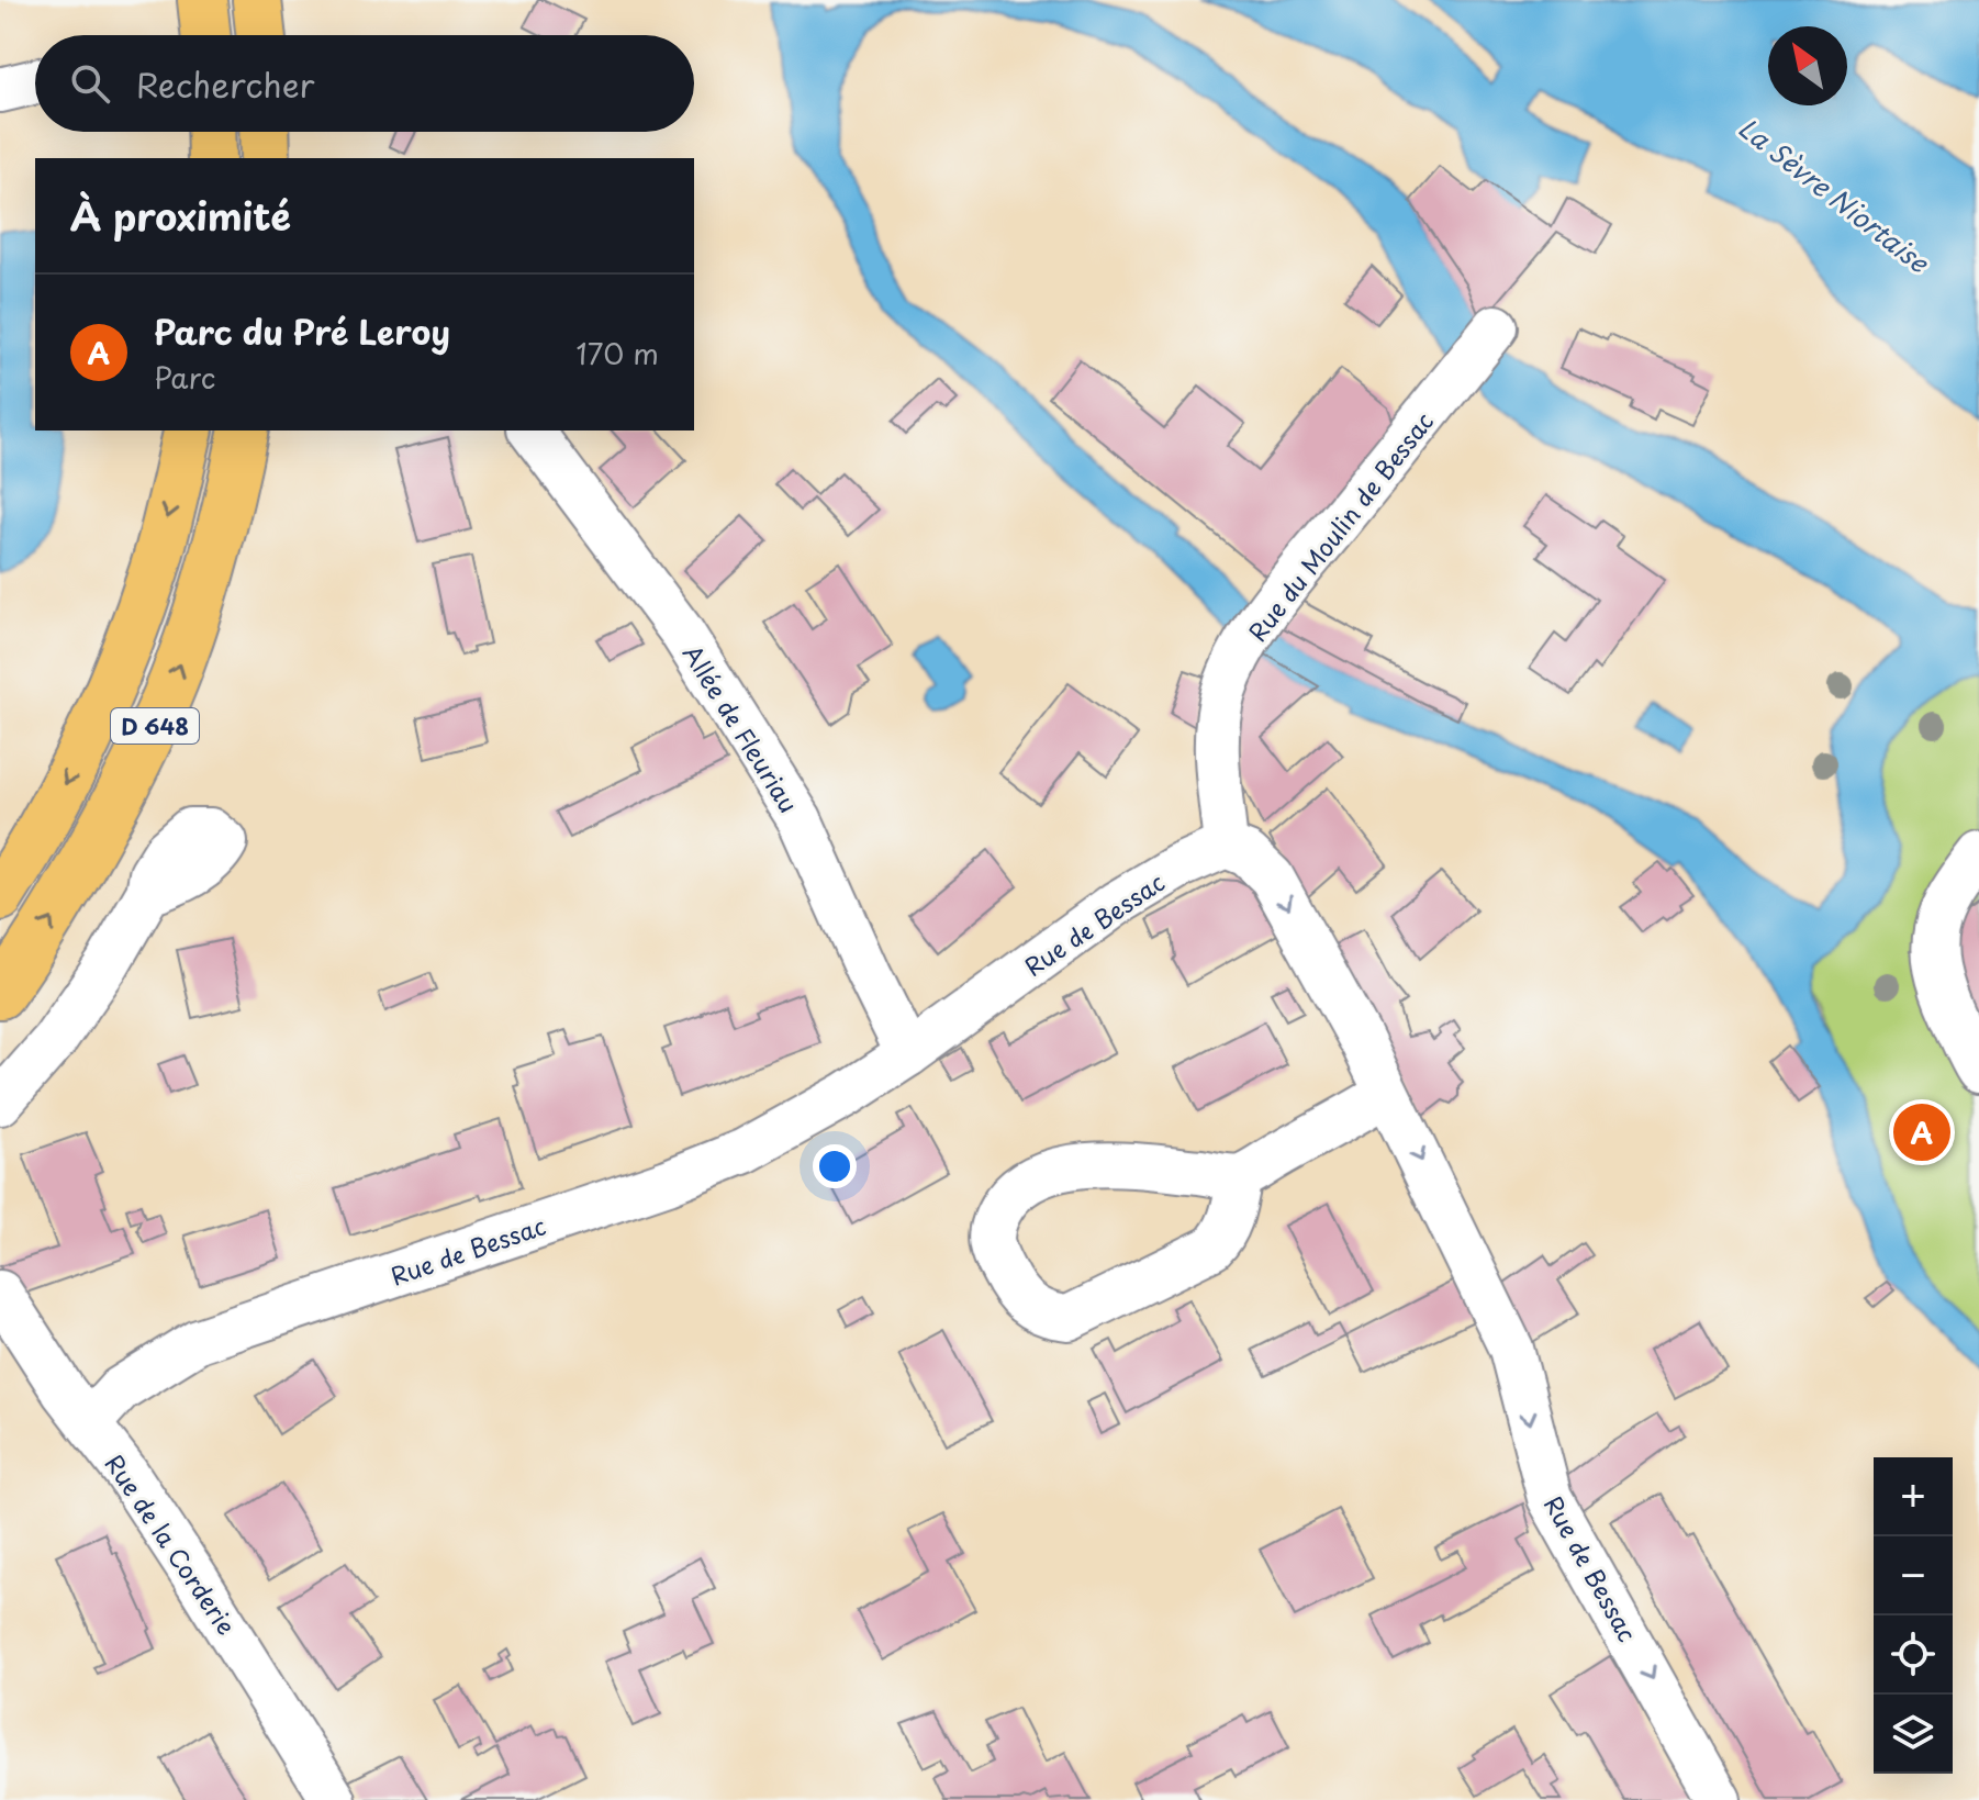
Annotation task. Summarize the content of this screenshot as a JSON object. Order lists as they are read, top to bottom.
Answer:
{
  "streets": {
    "highway": ["D 648"],
    "street": [
      "Rue du Moulin de Bessac",
      "Allée de Fleuriau",
      "Rue de Bessac",
      "Rue de la Corderie"
    ]
  },
  "crossings": [
    ["Rue du Moulin de Bessac", "Rue de Bessac"],
    ["Allée de Fleuriau", "Rue de Bessac"],
    ["Rue de Bessac", "Rue de la Corderie"]
  ],
  "one_way": ["Rue de Bessac"],
  "water": ["La Sèvre Niortaise"],
  "north": "top left",
  "page": {
    "search": "Rechercher",
    "heading": "À proximité",
    "list": [
      {
        "mark": "A",
        "name": "Parc du Pré Leroy",
        "note": "Parc",
        "value": "170 m"
      }
    ],
    "pins": "A",
    "map_buttons": ["+", "−"]
  }
}
